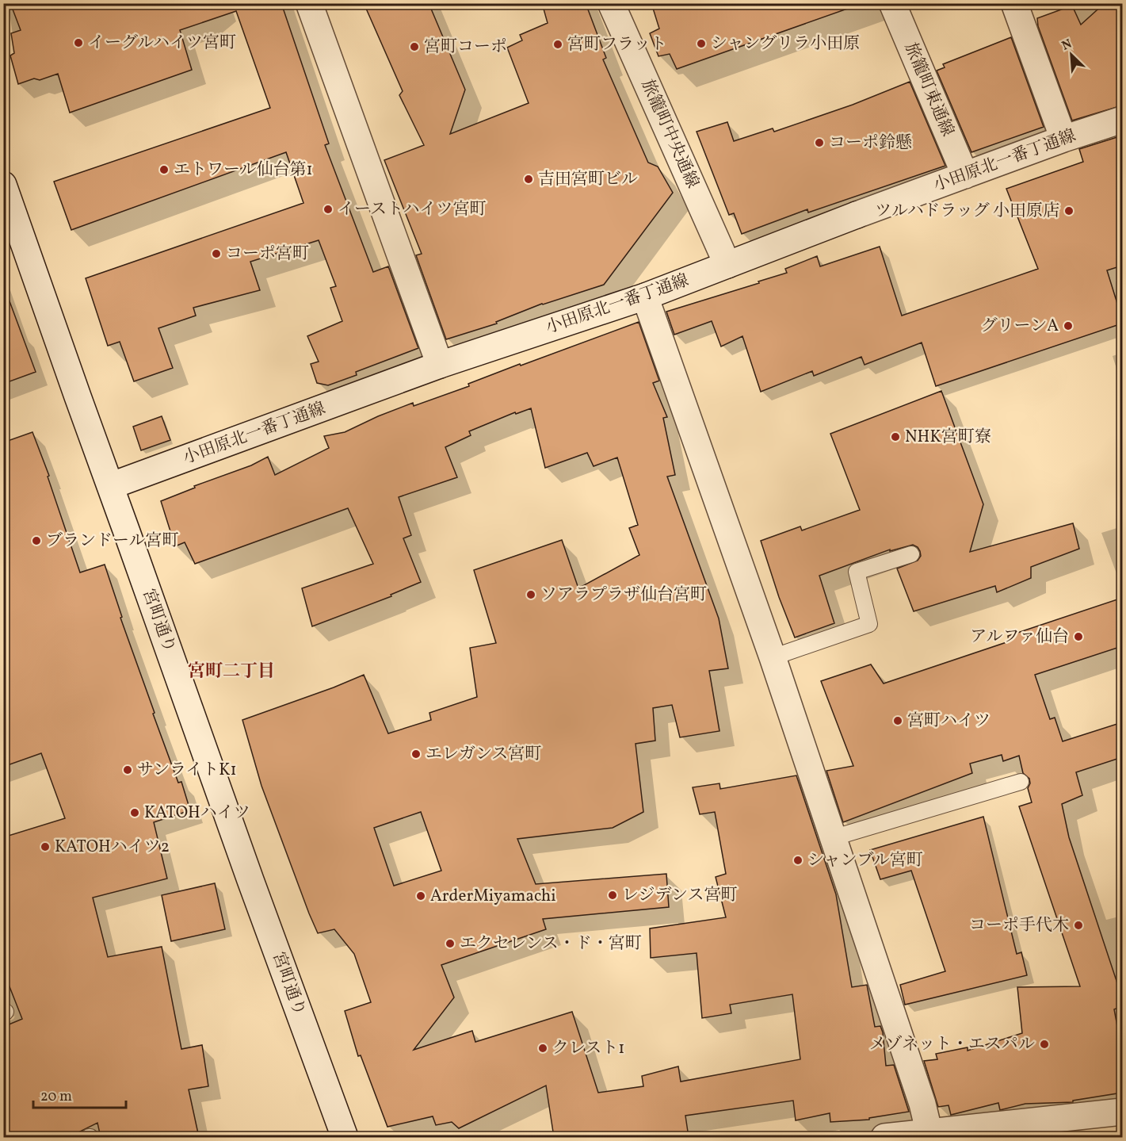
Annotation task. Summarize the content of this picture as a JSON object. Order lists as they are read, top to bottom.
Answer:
{
  "streets": {
    "street": [
      "旅籠町東通線",
      "旅籠町中央通線",
      "小田原北一番丁通線",
      "宮町通り"
    ]
  },
  "crossings": [
    ["旅籠町東通線", "小田原北一番丁通線"],
    ["旅籠町中央通線", "小田原北一番丁通線"],
    ["小田原北一番丁通線", "宮町通り"]
  ],
  "districts": ["宮町二丁目"],
  "places": [
    "イーグルハイツ宮町",
    "シャングリラ小田原",
    "宮町フラット",
    "宮町コーポ",
    "コーポ鈴懸",
    "エトワール仙台第1",
    "吉田宮町ビル",
    "イーストハイツ宮町",
    "ツルハドラッグ 小田原店",
    "コーポ宮町",
    "グリーンA",
    "NHK宮町寮",
    "ブランドール宮町",
    "ソアラプラザ仙台宮町",
    "アルファ仙台",
    "宮町ハイツ",
    "エレガンス宮町",
    "サンライトK1",
    "KATOHハイツ",
    "KATOHハイツ2",
    "シャンブル宮町",
    "レジデンス宮町",
    "ArderMiyamachi",
    "コーポ手代木",
    "エクセレンス・ド・宮町",
    "メゾネット・エスパル",
    "クレスト1"
  ],
  "scale_bar": "20 m",
  "north": "top left"
}
